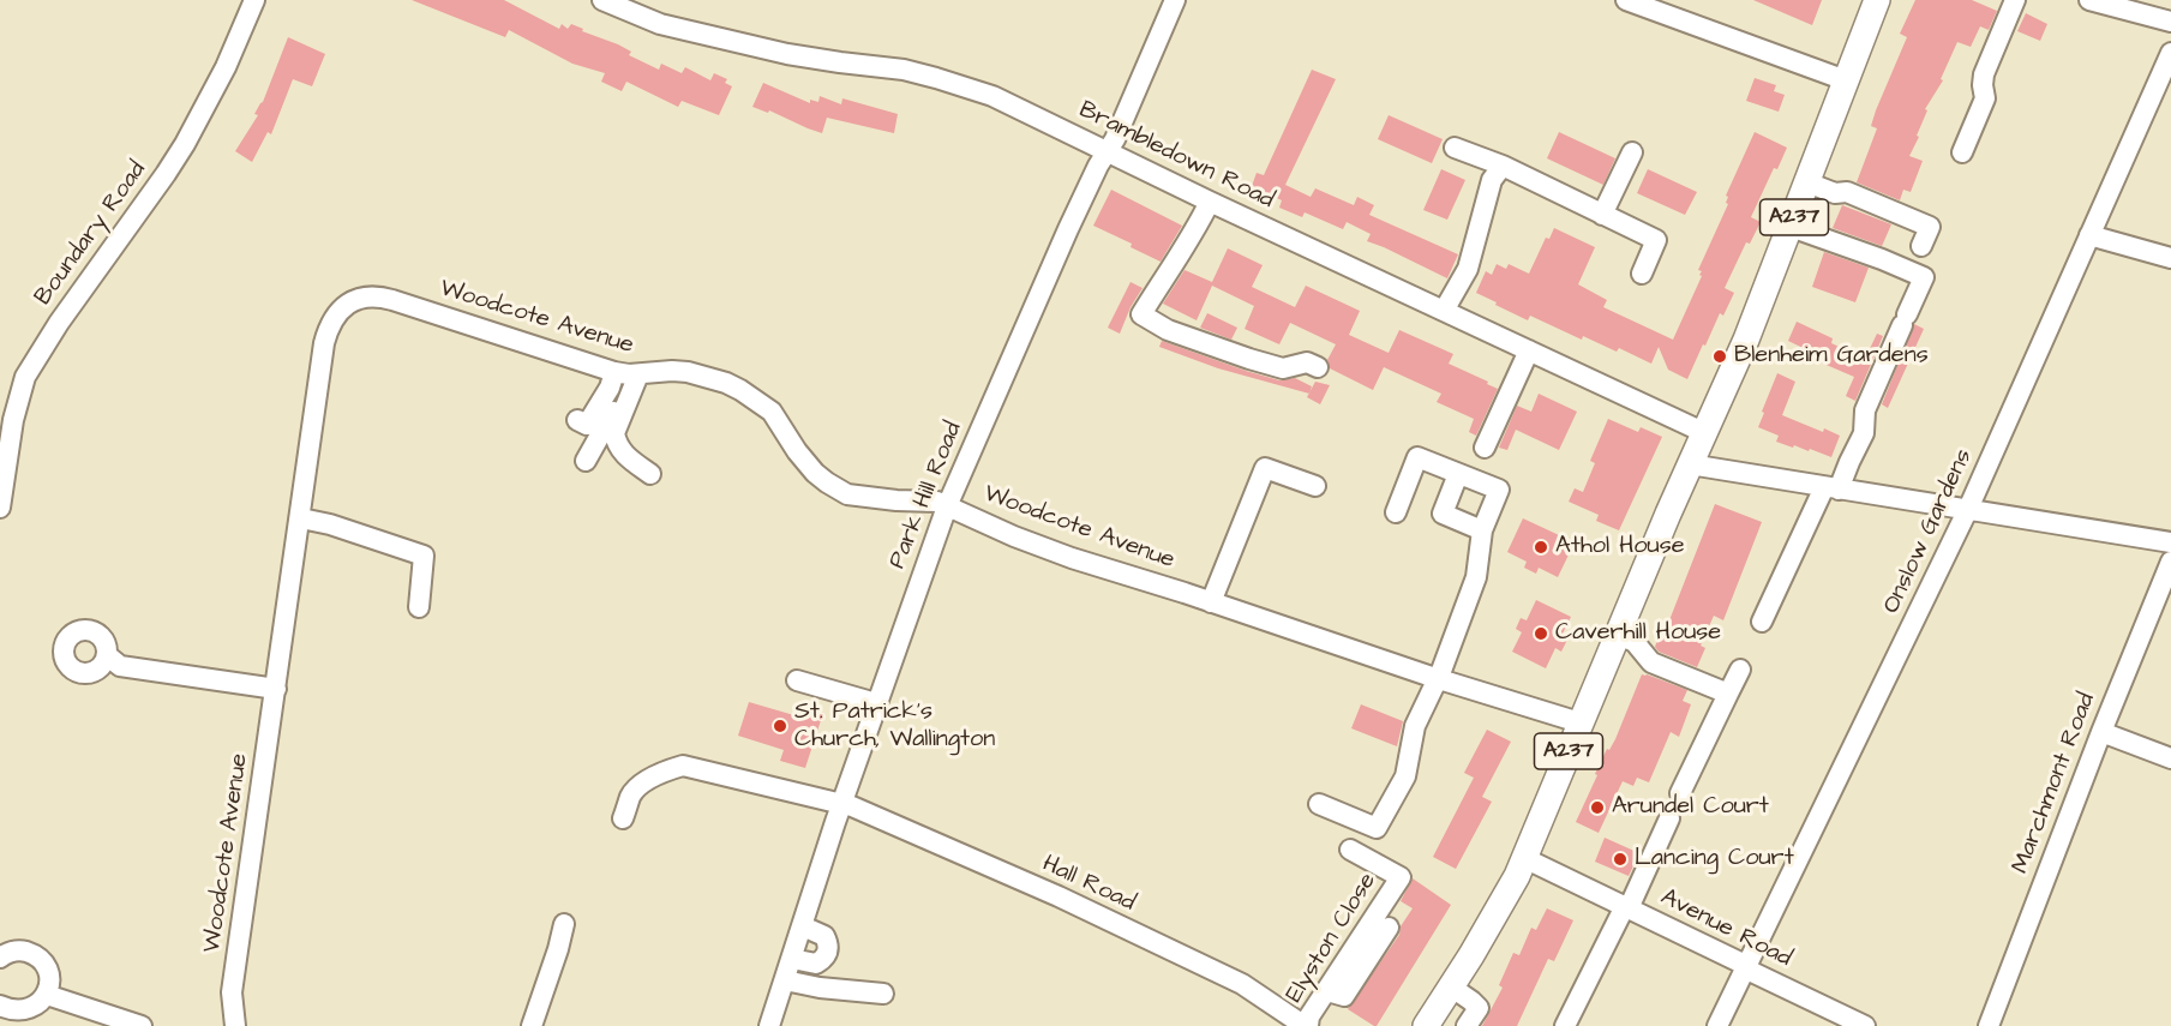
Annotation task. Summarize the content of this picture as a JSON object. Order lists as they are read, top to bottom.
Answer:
{
  "streets": {
    "main road": ["A237"],
    "street": [
      "Brambledown Road",
      "Boundary Road",
      "Woodcote Avenue",
      "Park Hill Road",
      "Onslow Gardens",
      "Marchmont Road",
      "Hall Road",
      "Avenue Road",
      "Elyston Close"
    ]
  },
  "crossings": [
    ["Brambledown Road", "A237"],
    ["Brambledown Road", "Park Hill Road"],
    ["A237", "Woodcote Avenue"],
    ["A237", "Avenue Road"],
    ["Woodcote Avenue", "Park Hill Road"],
    ["Park Hill Road", "Hall Road"],
    ["Onslow Gardens", "Avenue Road"],
    ["Hall Road", "Elyston Close"]
  ],
  "places": [
    "Blenheim Gardens",
    "Athol House",
    "Caverhill House",
    "St. Patrick's Church, Wallington",
    "Arundel Court",
    "Lancing Court"
  ]
}
